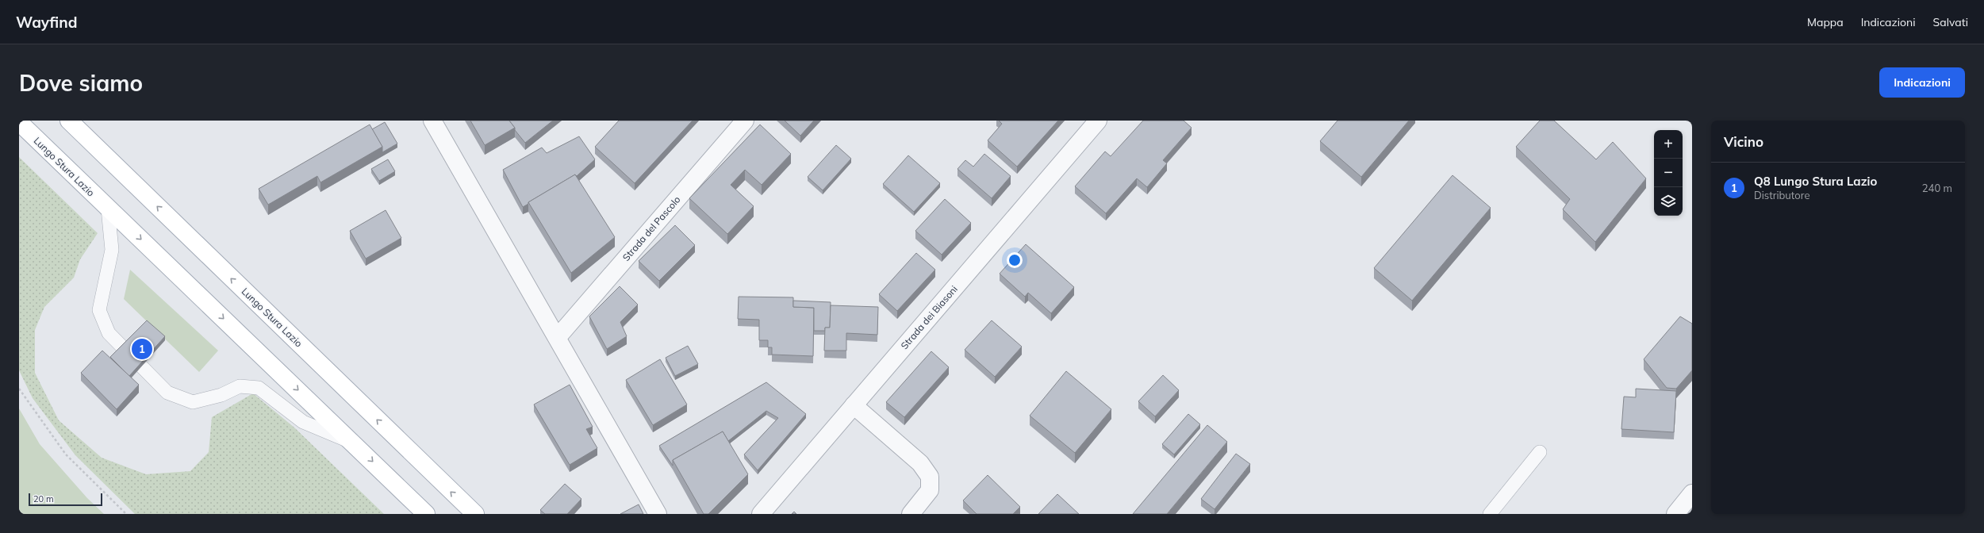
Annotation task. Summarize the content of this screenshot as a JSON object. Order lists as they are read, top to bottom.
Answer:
{
  "streets": {
    "main road": ["Lungo Stura Lazio"],
    "street": ["Strada del Pascolo", "Strada dei Biasoni"]
  },
  "scale_bar": "20 m",
  "page": {
    "header": "Wayfind",
    "nav": ["Mappa", "Indicazioni", "Salvati"],
    "buttons": "Indicazioni",
    "title": "Dove siamo",
    "heading": "Vicino",
    "map_buttons": ["+", "−"],
    "list": [
      {
        "mark": "1",
        "name": "Q8 Lungo Stura Lazio",
        "note": "Distributore",
        "value": "240 m"
      }
    ],
    "pins": "1",
    "scale": "20 m"
  }
}
